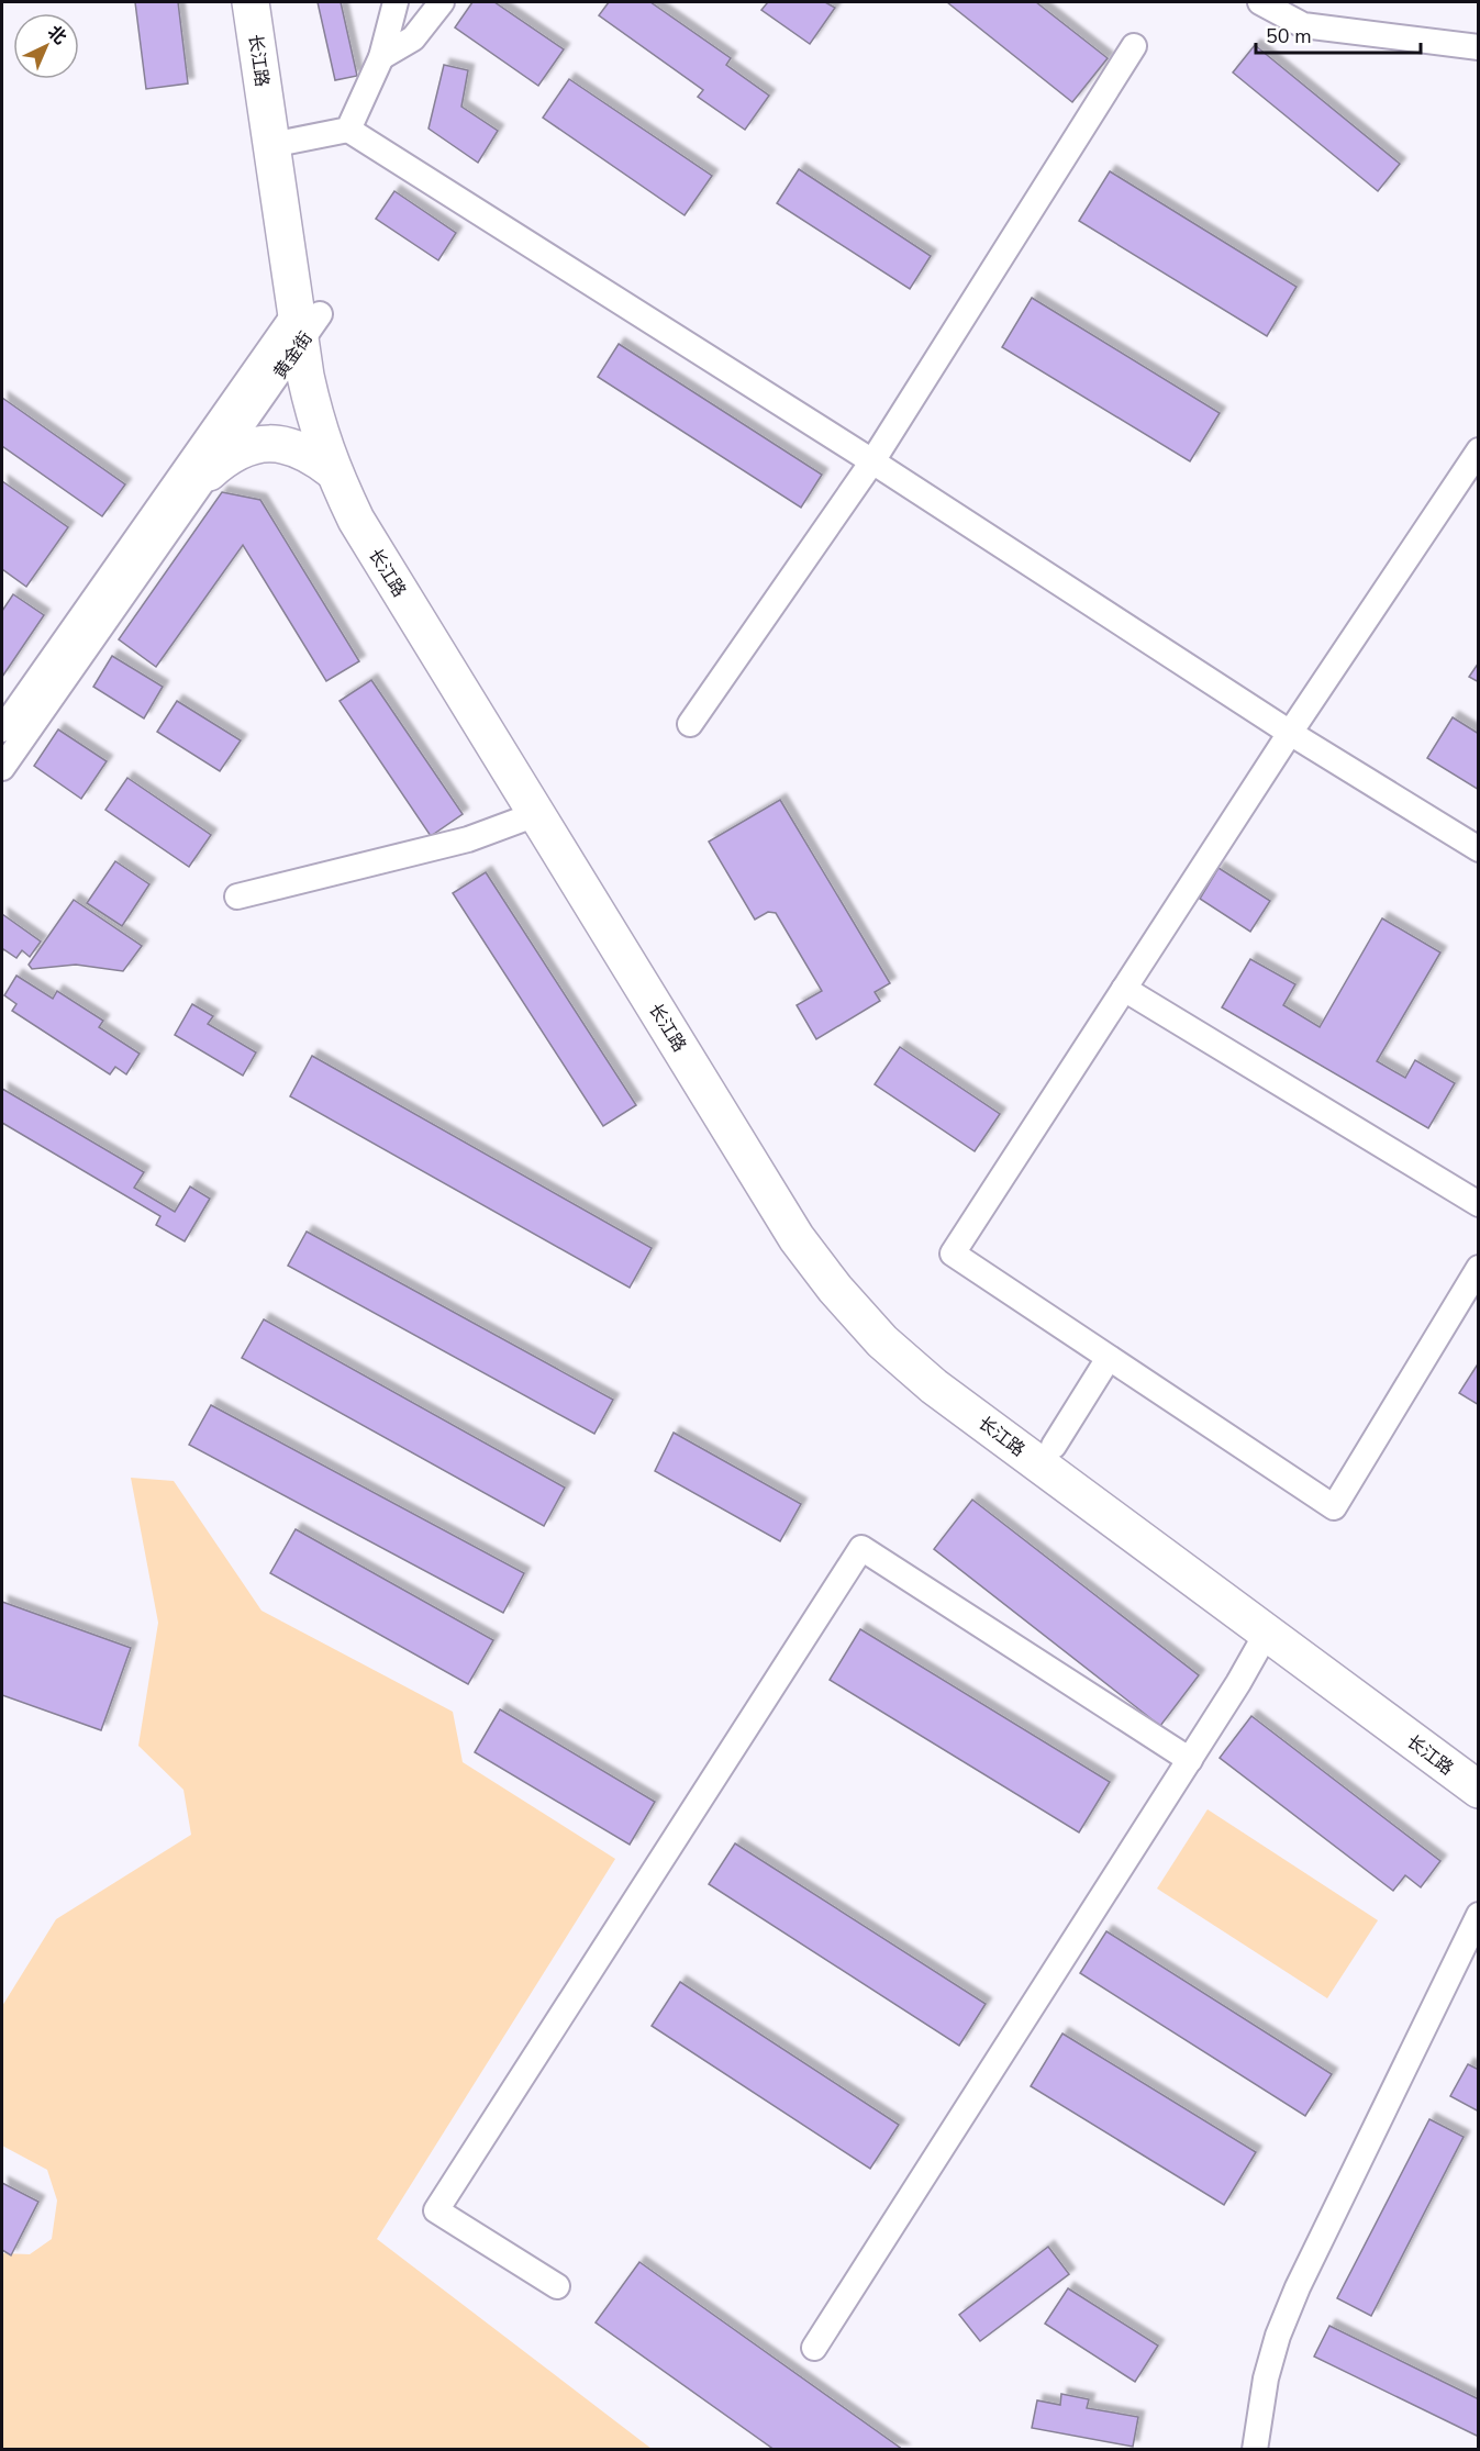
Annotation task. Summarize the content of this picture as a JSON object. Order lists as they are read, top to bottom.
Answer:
{
  "streets": {
    "highway": ["长江路"],
    "street": ["黄金街"]
  },
  "crossings": [
    ["长江路", "黄金街"]
  ],
  "scale_bar": "50 m",
  "north": "top right"
}
